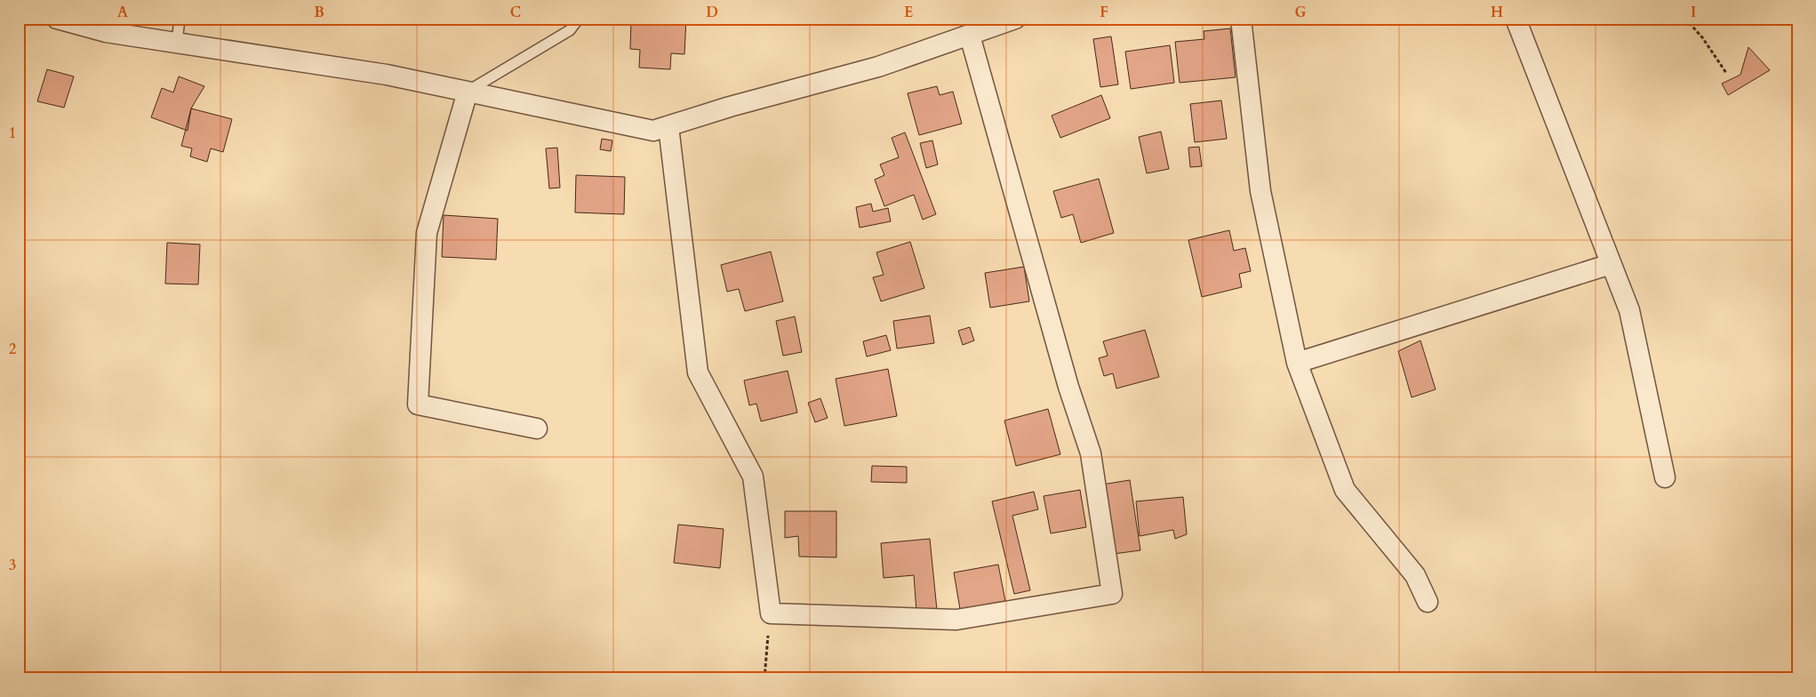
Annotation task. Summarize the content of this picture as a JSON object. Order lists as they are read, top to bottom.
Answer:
{
  "grid": {
    "columns": [
      "A",
      "B",
      "C",
      "D",
      "E",
      "F",
      "G",
      "H",
      "I"
    ],
    "rows": ["1", "2", "3"]
  }
}
